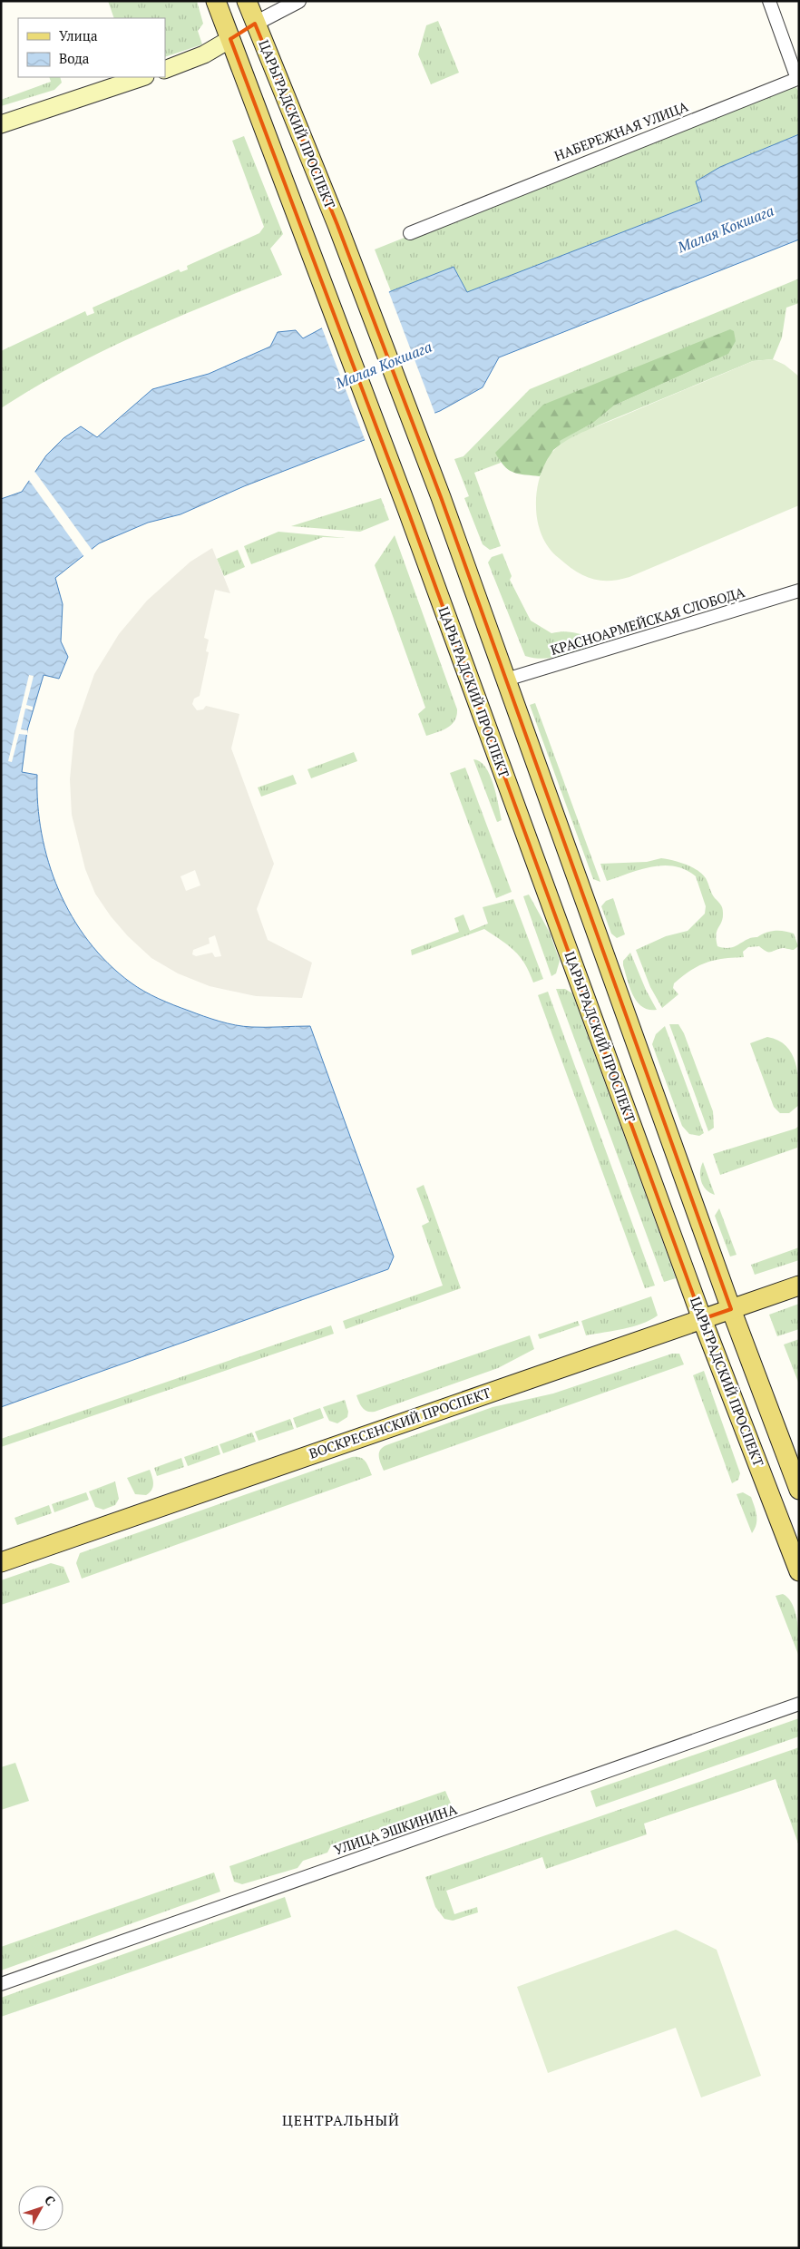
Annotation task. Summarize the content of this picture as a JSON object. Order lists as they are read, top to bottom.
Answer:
{
  "streets": {
    "main road": ["ЦАРЬГРАДСКИЙ ПРОСПЕКТ", "ВОСКРЕСЕНСКИЙ ПРОСПЕКТ"],
    "street": ["НАБЕРЕЖНАЯ УЛИЦА", "КРАСНОАРМЕЙСКАЯ СЛОБОДА", "УЛИЦА ЭШКИНИНА"]
  },
  "crossings": [
    ["ЦАРЬГРАДСКИЙ ПРОСПЕКТ", "КРАСНОАРМЕЙСКАЯ СЛОБОДА"],
    ["ЦАРЬГРАДСКИЙ ПРОСПЕКТ", "ВОСКРЕСЕНСКИЙ ПРОСПЕКТ"]
  ],
  "districts": ["ЦЕНТРАЛЬНЫЙ"],
  "water": ["Малая Кокшага"],
  "legend": ["Улица", "Вода"],
  "north": "top right"
}
